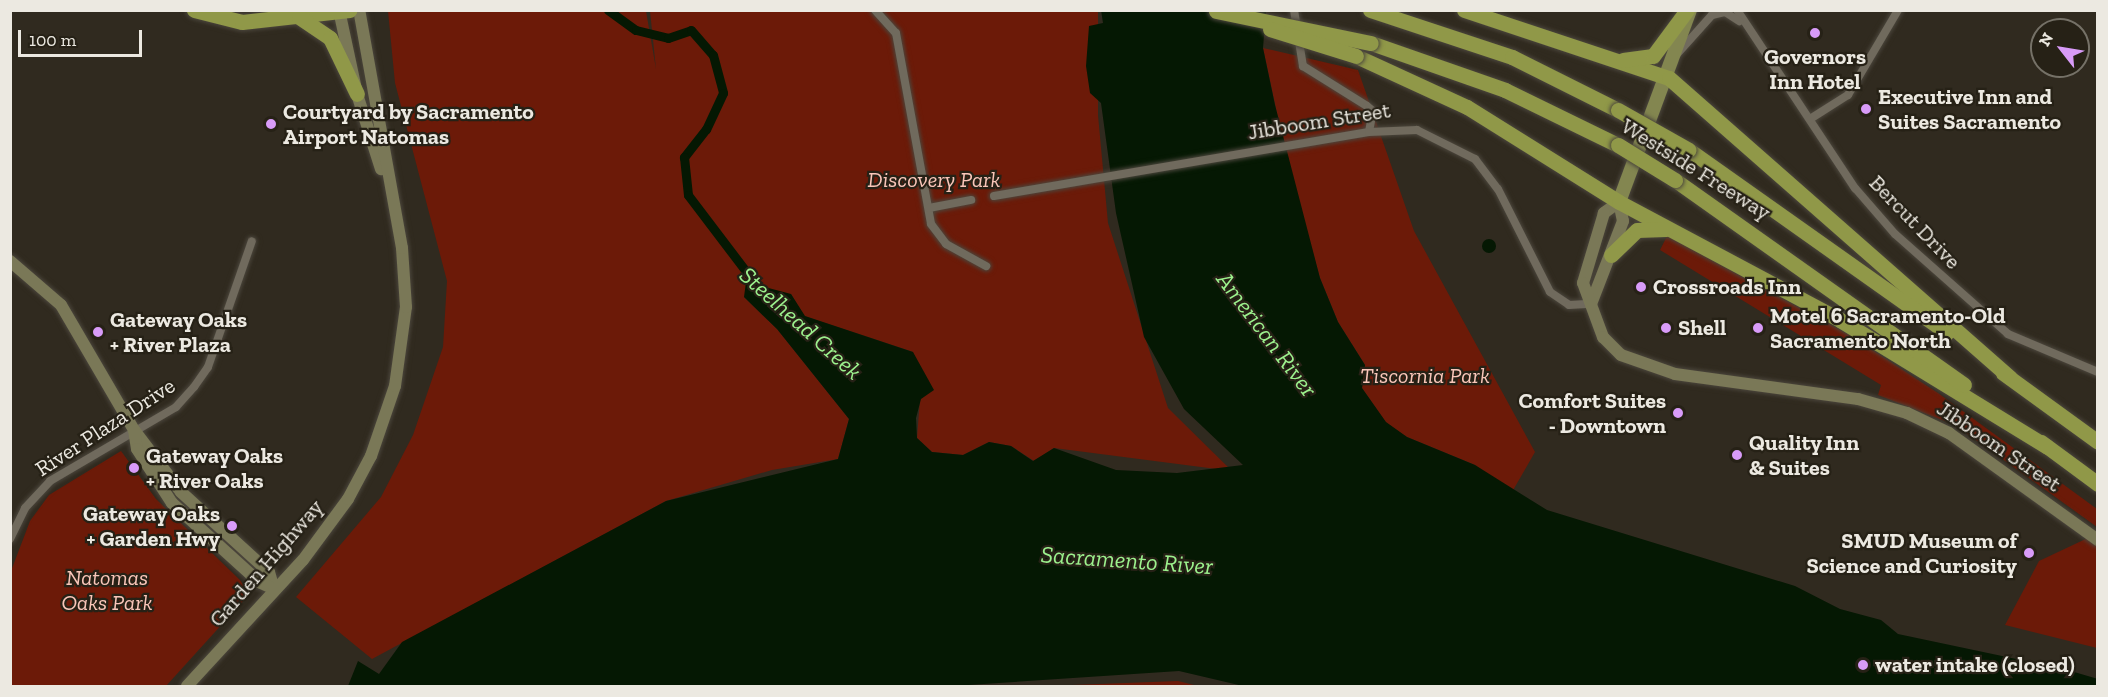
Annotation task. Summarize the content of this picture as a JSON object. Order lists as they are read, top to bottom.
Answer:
{
  "streets": {
    "highway": ["Westside Freeway"],
    "street": [
      "Jibboom Street",
      "Bercut Drive",
      "River Plaza Drive",
      "Garden Highway"
    ]
  },
  "water": ["Steelhead Creek", "American River", "Sacramento River"],
  "parks": ["Discovery Park", "Tiscornia Park", "Natomas Oaks Park"],
  "places": [
    "Governors Inn Hotel",
    "Executive Inn and Suites Sacramento",
    "Courtyard by Sacramento Airport Natomas",
    "Crossroads Inn",
    "Shell",
    "Motel 6 Sacramento-Old Sacramento North",
    "Gateway Oaks + River Plaza",
    "Comfort Suites - Downtown",
    "Quality Inn & Suites",
    "Gateway Oaks + River Oaks",
    "Gateway Oaks + Garden Hwy",
    "SMUD Museum of Science and Curiosity",
    "water intake (closed)"
  ],
  "scale_bar": "100 m",
  "north": "top left"
}
